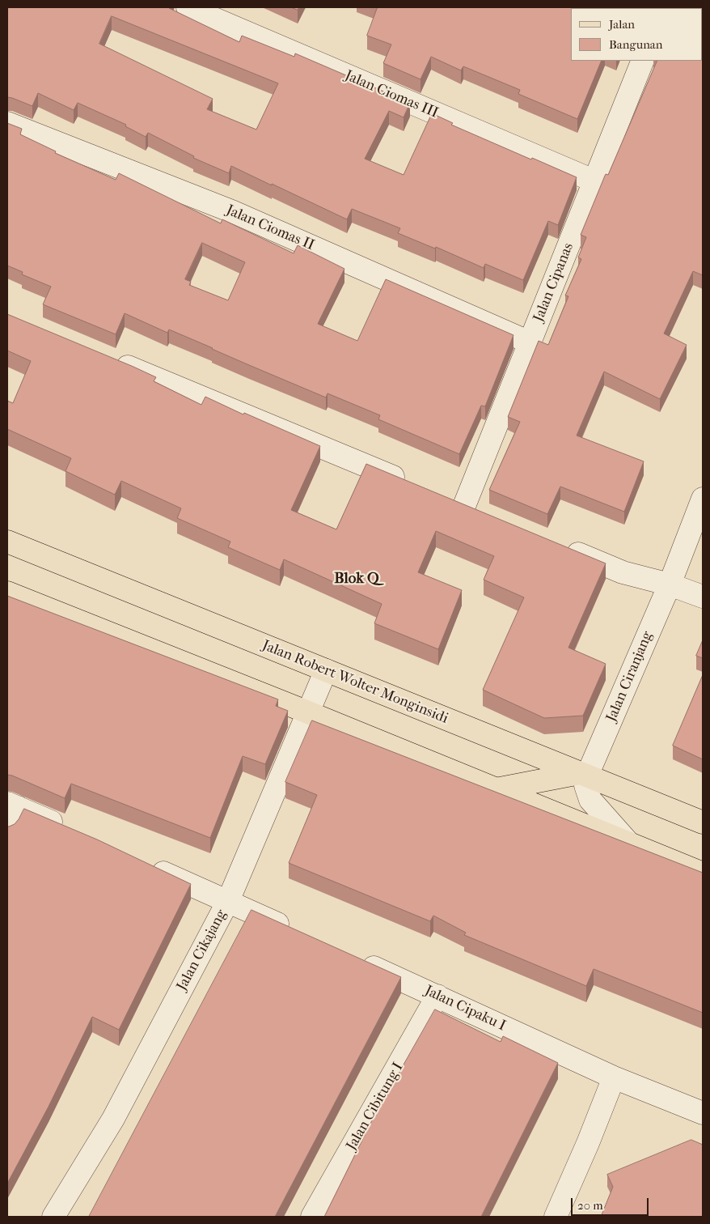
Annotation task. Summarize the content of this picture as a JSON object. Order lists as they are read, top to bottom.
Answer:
{
  "streets": {
    "main road": ["Jalan Robert Wolter Monginsidi"],
    "street": [
      "Jalan Ciomas III",
      "Jalan Ciomas II",
      "Jalan Cipanas",
      "Jalan Ciranjang",
      "Jalan Cikajang",
      "Jalan Cipaku I",
      "Jalan Cibitung I"
    ]
  },
  "crossings": [
    ["Jalan Ciomas III", "Jalan Cipanas"],
    ["Jalan Ciomas II", "Jalan Cipanas"],
    ["Jalan Ciranjang", "Jalan Robert Wolter Monginsidi"],
    ["Jalan Robert Wolter Monginsidi", "Jalan Cikajang"],
    ["Jalan Cipaku I", "Jalan Cibitung I"]
  ],
  "districts": ["Blok Q"],
  "legend": ["Jalan", "Bangunan"],
  "scale_bar": "20 m"
}
